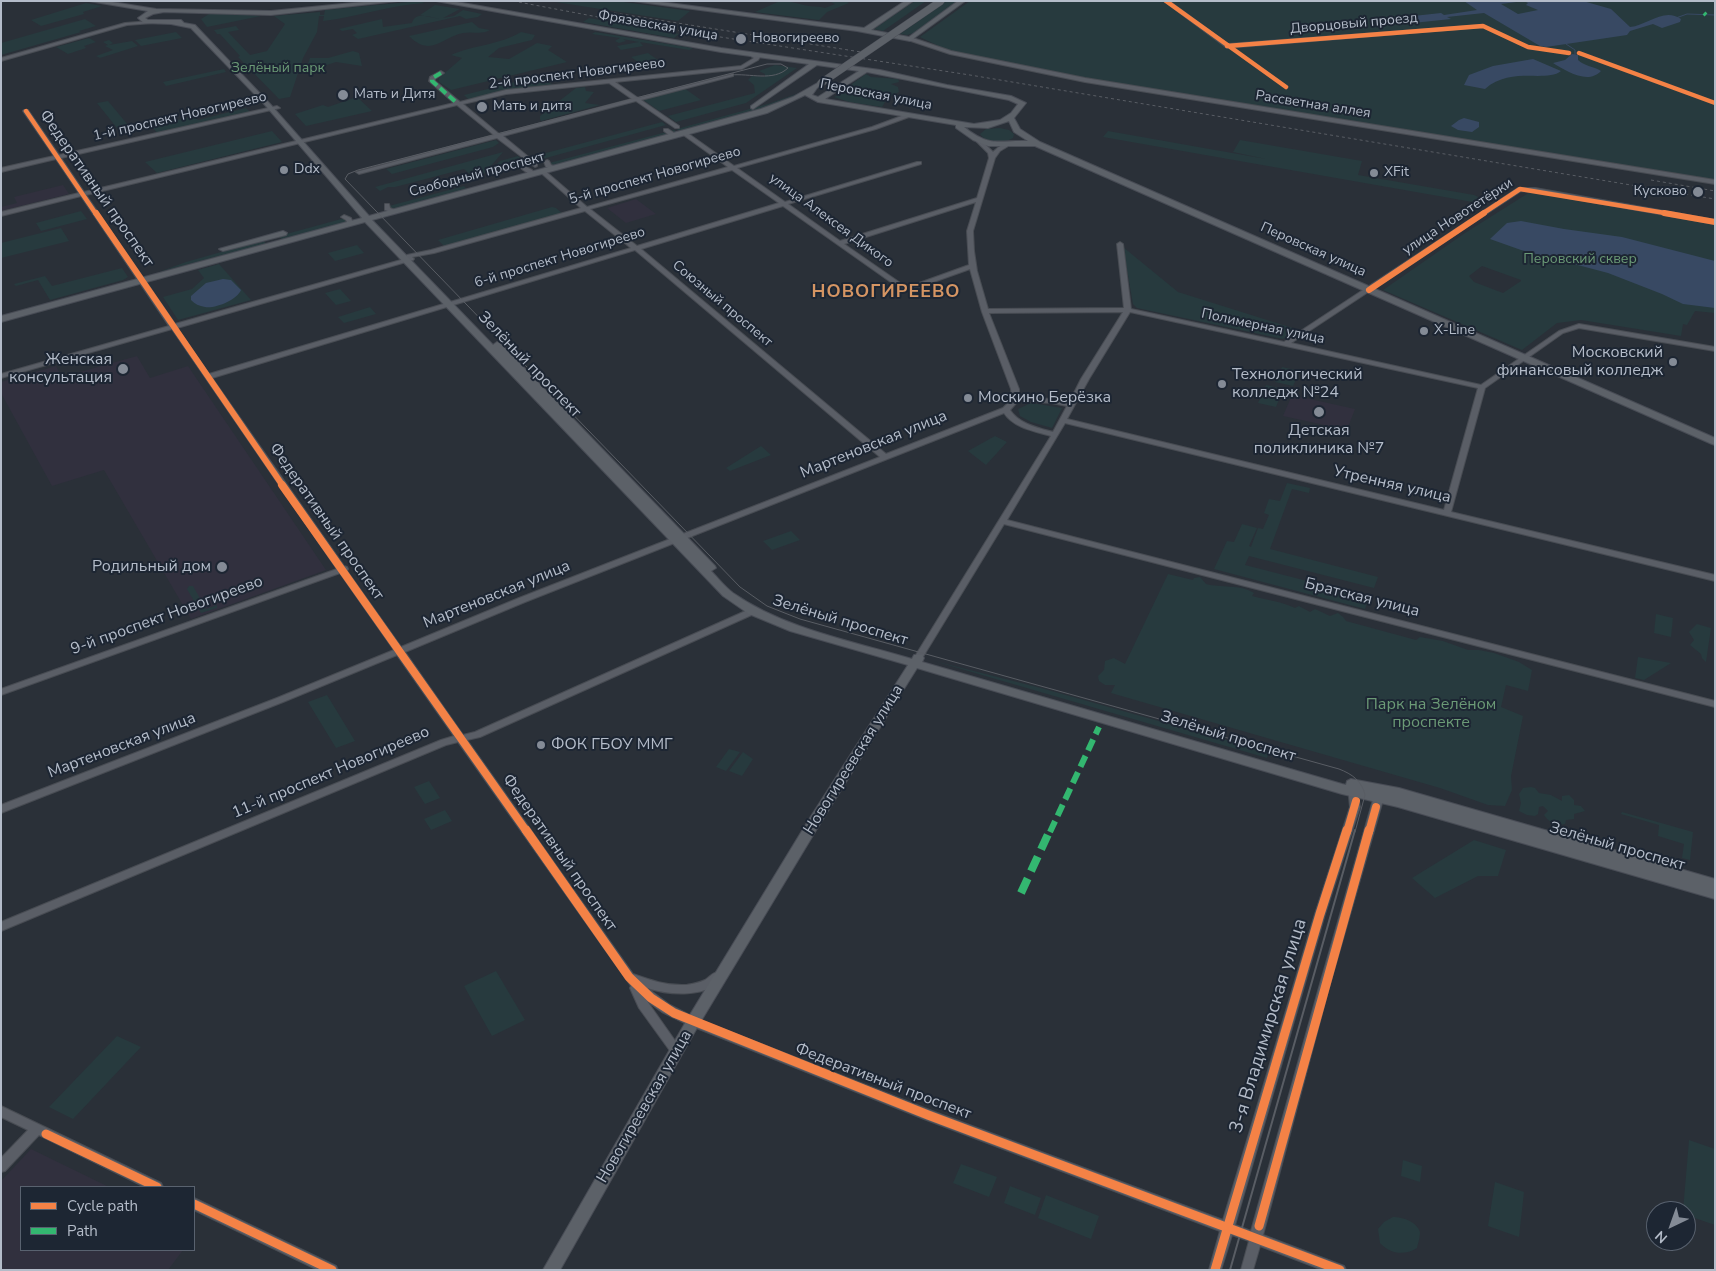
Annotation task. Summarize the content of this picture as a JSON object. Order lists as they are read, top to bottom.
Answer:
{
  "streets": {
    "main road": [
      "Фрязевская улица",
      "Перовская улица",
      "Свободный проспект",
      "Зелёный проспект",
      "Новогиреевская улица"
    ],
    "street": [
      "Дворцовый проезд",
      "2-й проспект Новогиреево",
      "Рассветная аллея",
      "1-й проспект Новогиреево",
      "5-й проспект Новогиреево",
      "Федеративный проспект",
      "улица Новотетёрки",
      "улица Алексея Дикого",
      "6-й проспект Новогиреево",
      "Союзный проспект",
      "Полимерная улица",
      "Мартеновская улица",
      "Утренняя улица",
      "Братская улица",
      "9-й проспект Новогиреево",
      "11-й проспект Новогиреево",
      "3-я Владимирская улица"
    ]
  },
  "crossings": [
    ["Фрязевская улица", "2-й проспект Новогиреево"],
    ["2-й проспект Новогиреево", "Федеративный проспект"],
    ["2-й проспект Новогиреево", "Зелёный проспект"],
    ["Перовская улица", "Свободный проспект"],
    ["Перовская улица", "5-й проспект Новогиреево"],
    ["Перовская улица", "улица Новотетёрки"],
    ["1-й проспект Новогиреево", "Федеративный проспект"],
    ["1-й проспект Новогиреево", "Зелёный проспект"],
    ["Свободный проспект", "Федеративный проспект"],
    ["Свободный проспект", "улица Алексея Дикого"],
    ["Свободный проспект", "Союзный проспект"],
    ["Свободный проспект", "Зелёный проспект"],
    ["5-й проспект Новогиреево", "Федеративный проспект"],
    ["5-й проспект Новогиреево", "улица Алексея Дикого"],
    ["5-й проспект Новогиреево", "Союзный проспект"],
    ["5-й проспект Новогиреево", "Зелёный проспект"],
    ["Федеративный проспект", "6-й проспект Новогиреево"],
    ["Федеративный проспект", "Мартеновская улица"],
    ["Федеративный проспект", "9-й проспект Новогиреево"],
    ["Федеративный проспект", "Новогиреевская улица"],
    ["Федеративный проспект", "11-й проспект Новогиреево"],
    ["Федеративный проспект", "3-я Владимирская улица"],
    ["улица Новотетёрки", "Полимерная улица"],
    ["улица Алексея Дикого", "6-й проспект Новогиреево"],
    ["6-й проспект Новогиреево", "Союзный проспект"],
    ["6-й проспект Новогиреево", "Зелёный проспект"],
    ["Союзный проспект", "Мартеновская улица"],
    ["Полимерная улица", "Новогиреевская улица"],
    ["Зелёный проспект", "Мартеновская улица"],
    ["Зелёный проспект", "Новогиреевская улица"],
    ["Зелёный проспект", "11-й проспект Новогиреево"],
    ["Зелёный проспект", "3-я Владимирская улица"],
    ["Утренняя улица", "Новогиреевская улица"],
    ["Братская улица", "Новогиреевская улица"]
  ],
  "districts": ["НОВОГИРЕЕВО"],
  "parks": ["Зелёный парк", "Перовский сквер", "Парк на Зелёном проспекте"],
  "places": [
    "Новогиреево",
    "Мать и Дитя",
    "Мать и дитя",
    "Ddx",
    "XFit",
    "Кусково",
    "X-Line",
    "Московский финансовый колледж",
    "Женская консультация",
    "Технологический колледж №24",
    "Москино Берёзка",
    "Детская поликлиника №7",
    "Родильный дом",
    "ФОК ГБОУ ММГ"
  ],
  "legend": ["Cycle path", "Path"],
  "north": "bottom left"
}
